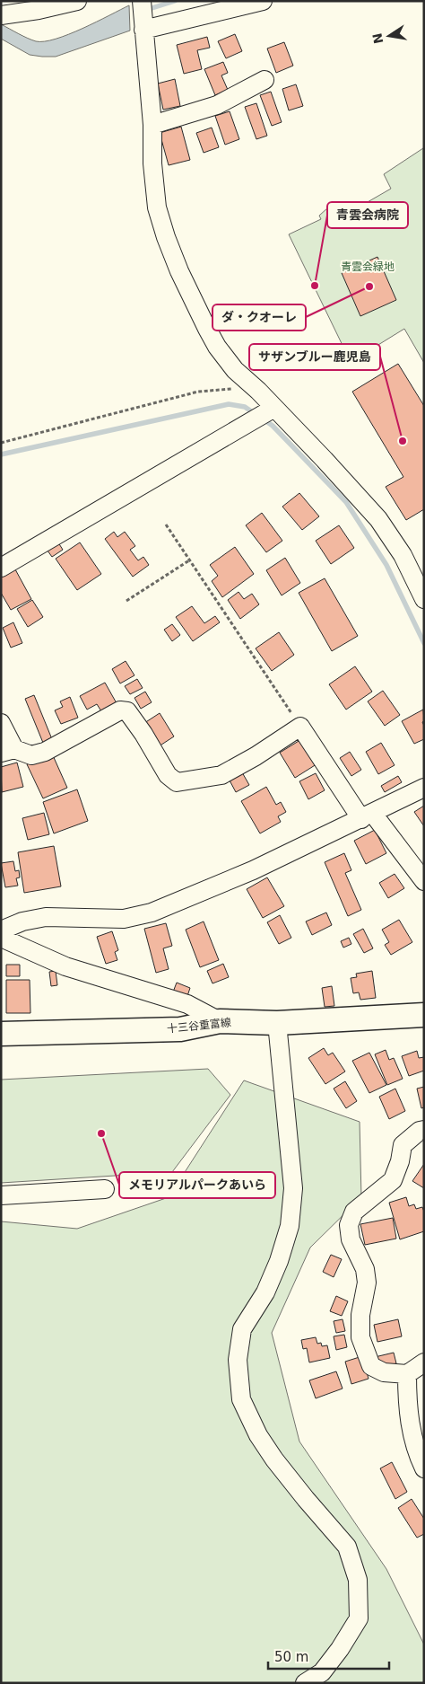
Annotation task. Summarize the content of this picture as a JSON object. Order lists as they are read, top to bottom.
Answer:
{
  "streets": {
    "main road": ["十三谷重富線"]
  },
  "parks": ["青雲会緑地"],
  "places": [
    "青雲会病院",
    "ダ・クオーレ",
    "サザンブルー鹿児島",
    "メモリアルパークあいら"
  ],
  "scale_bar": "50 m",
  "north": "left"
}
